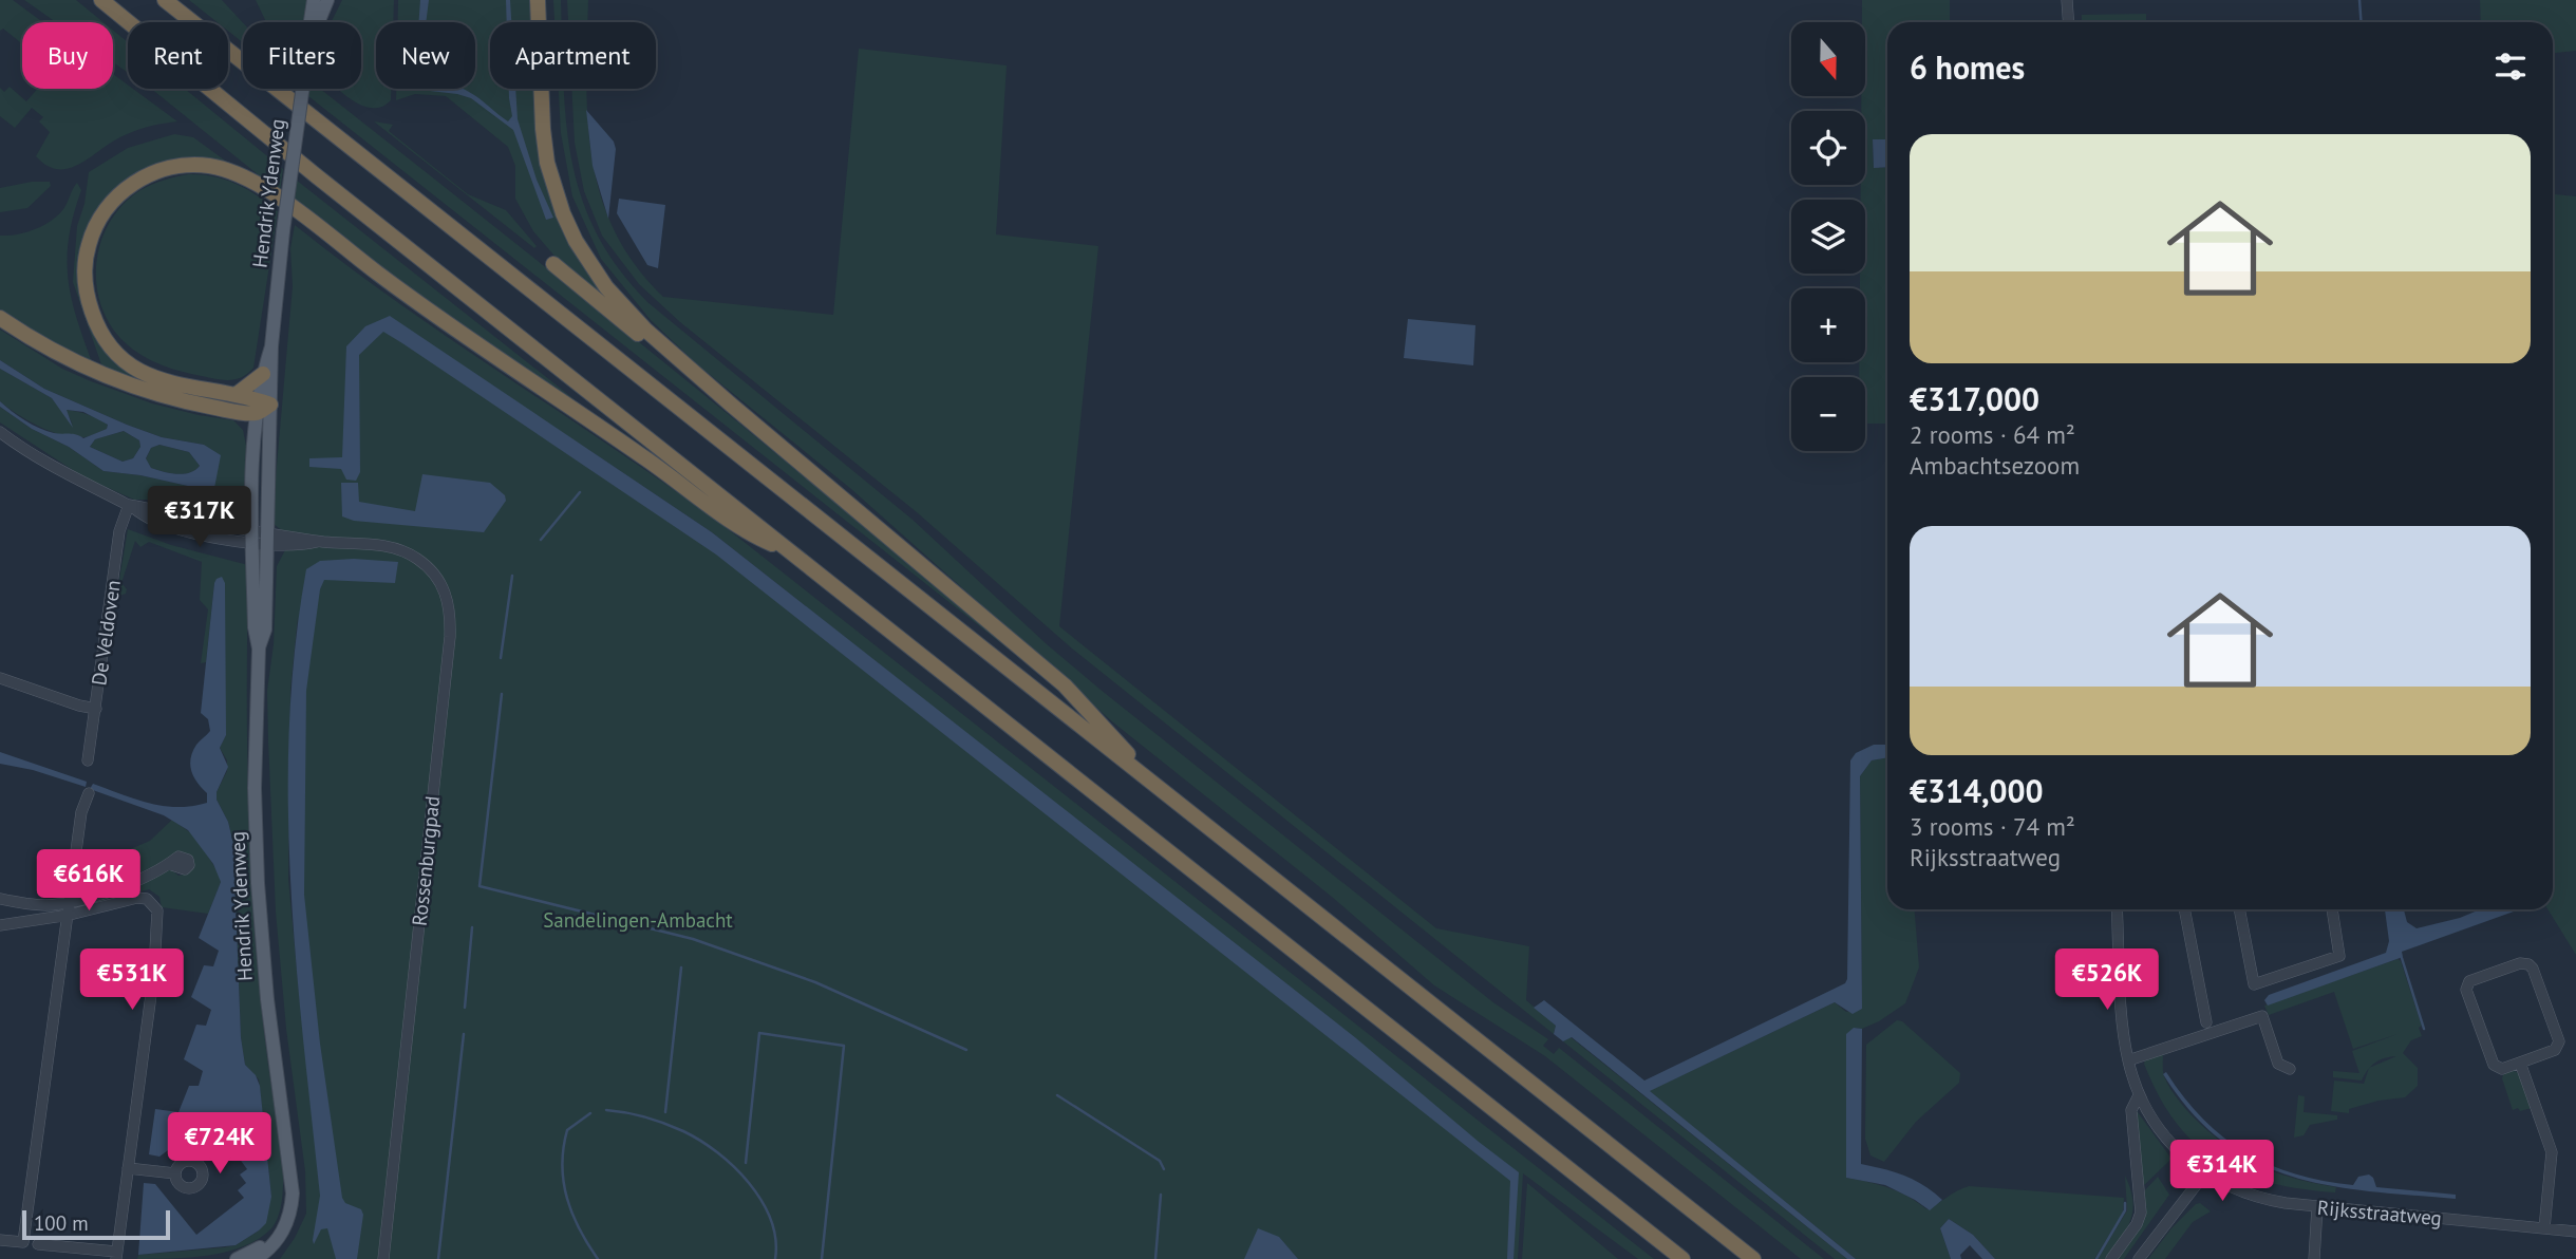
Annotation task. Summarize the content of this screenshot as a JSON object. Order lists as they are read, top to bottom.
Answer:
{
  "streets": {
    "main road": ["Hendrik Ydenweg"],
    "street": ["De Veldoven", "Rossenburgpad", "Rijksstraatweg"]
  },
  "crossings": [
    ["Hendrik Ydenweg", "Rossenburgpad"],
    ["De Veldoven", "Rossenburgpad"]
  ],
  "parks": ["Sandelingen-Ambacht"],
  "scale_bar": "100 m",
  "north": "bottom",
  "page": {
    "map_buttons": ["+", "−"],
    "chip": [
      "Buy",
      "Rent",
      "Filters",
      "New",
      "Apartment"
    ],
    "heading": "6 homes",
    "list": [
      {
        "name": "€317,000",
        "note": "2 rooms · 64 m² · Ambachtsezoom"
      },
      {
        "name": "€314,000",
        "note": "3 rooms · 74 m² · Rijksstraatweg"
      }
    ],
    "price": [
      "€317K",
      "€616K",
      "€531K",
      "€526K",
      "€724K",
      "€314K"
    ],
    "scale": "100 m"
  }
}
